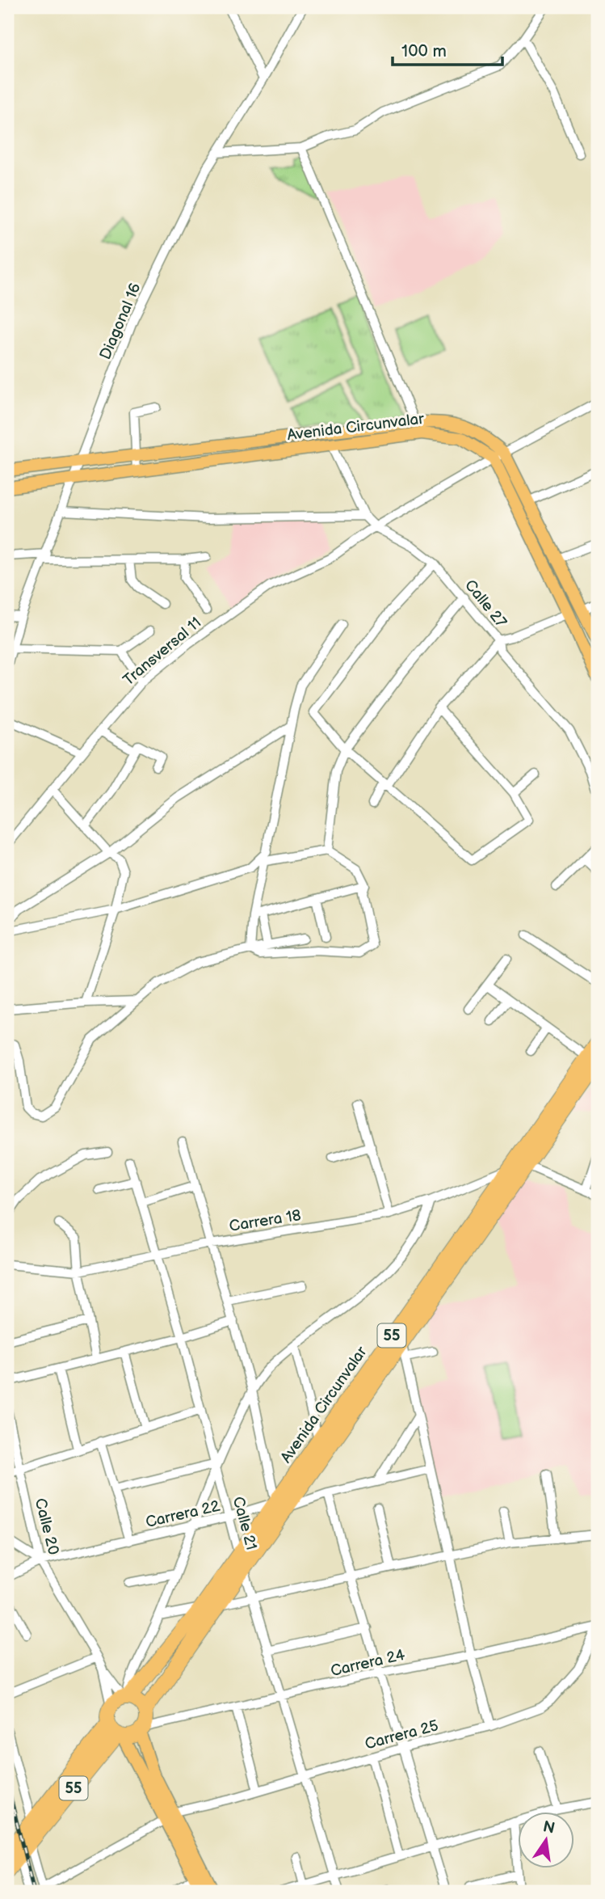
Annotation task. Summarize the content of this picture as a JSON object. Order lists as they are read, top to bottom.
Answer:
{
  "streets": {
    "highway": ["Avenida Circunvalar", "55"],
    "street": [
      "Diagonal 16",
      "Calle 27",
      "Transversal 11",
      "Carrera 18",
      "Carrera 22",
      "Calle 21",
      "Calle 20",
      "Carrera 24",
      "Carrera 25"
    ]
  },
  "crossings": [
    ["Diagonal 16", "Avenida Circunvalar"],
    ["Avenida Circunvalar", "Calle 27"],
    ["Avenida Circunvalar", "Transversal 11"],
    ["Avenida Circunvalar", "Carrera 18"],
    ["Avenida Circunvalar", "55"],
    ["Avenida Circunvalar", "Carrera 22"],
    ["Avenida Circunvalar", "Calle 21"],
    ["Avenida Circunvalar", "Calle 20"],
    ["Avenida Circunvalar", "Carrera 24"],
    ["Calle 27", "Transversal 11"],
    ["Carrera 18", "Calle 21"],
    ["55", "Calle 20"],
    ["55", "Carrera 24"],
    ["Carrera 22", "Calle 21"],
    ["Carrera 22", "Calle 20"],
    ["Calle 21", "Carrera 24"],
    ["Calle 21", "Carrera 25"],
    ["Calle 20", "Carrera 24"],
    ["Carrera 24", "Carrera 25"]
  ],
  "scale_bar": "100 m",
  "north": "top"
}
